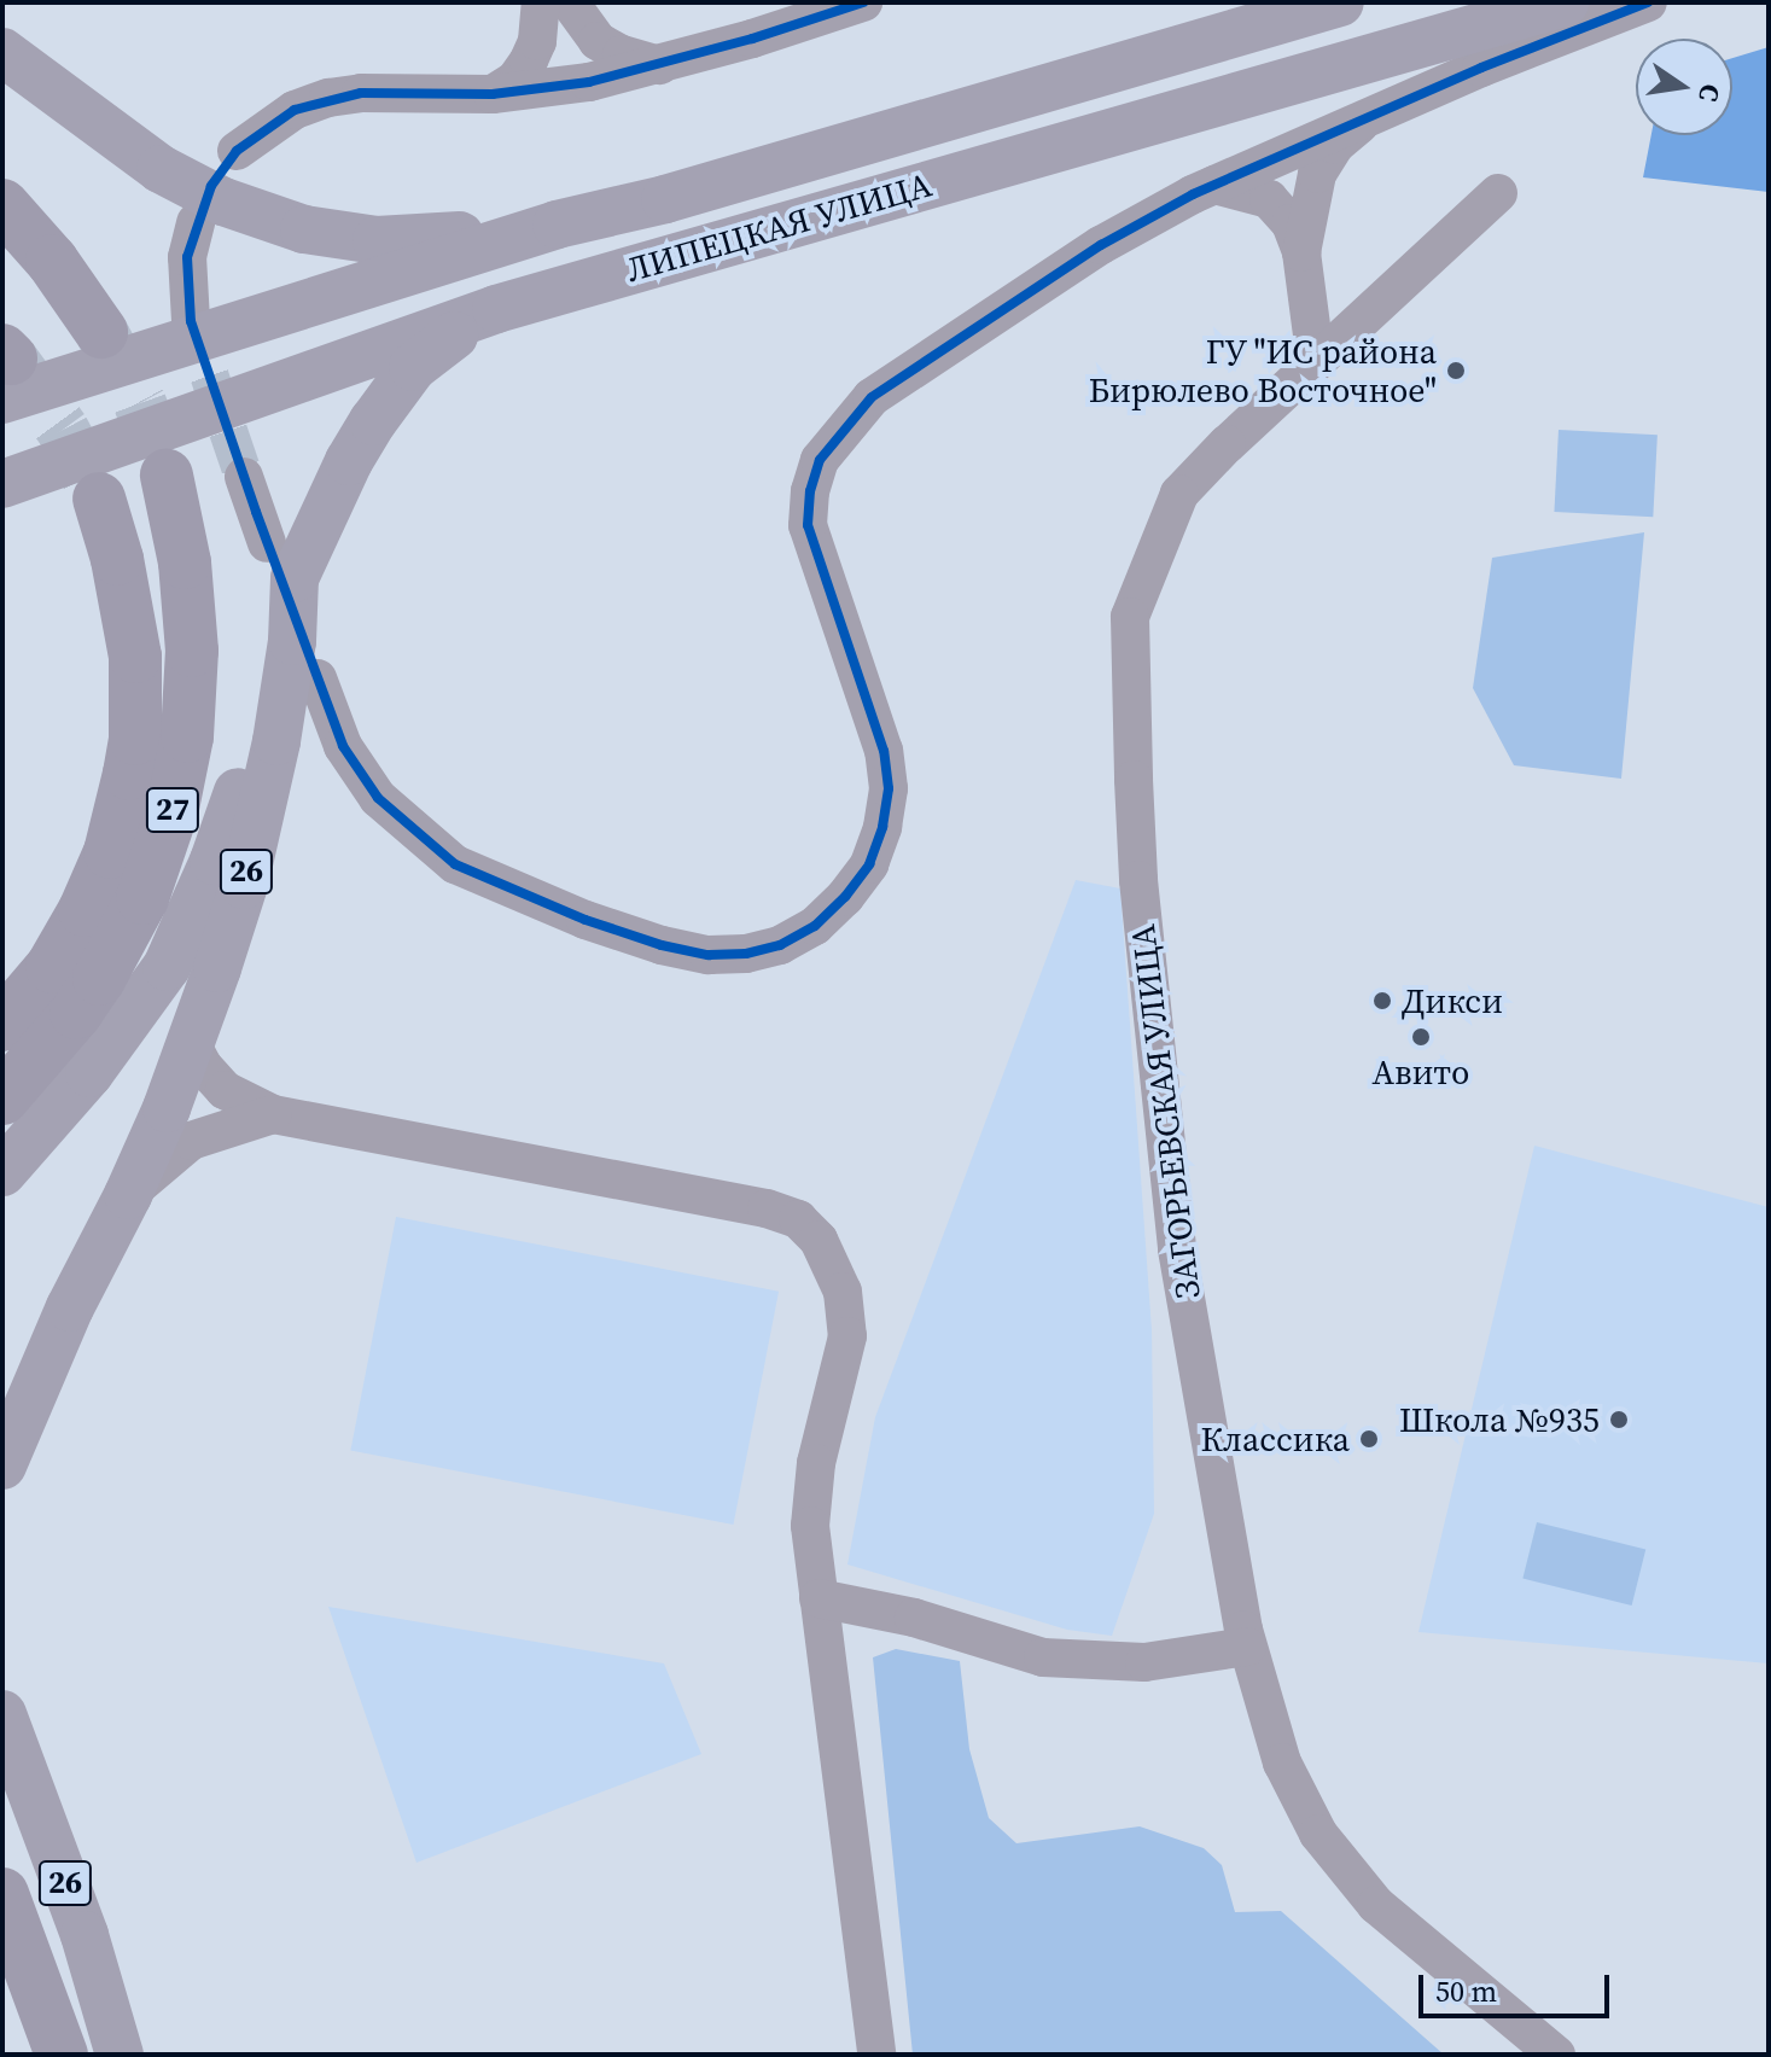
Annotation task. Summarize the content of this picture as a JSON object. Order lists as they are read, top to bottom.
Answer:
{
  "streets": {
    "highway": ["27"],
    "main road": ["ЛИПЕЦКАЯ УЛИЦА", "26"],
    "street": ["ЗАГОРЬЕВСКАЯ УЛИЦА"]
  },
  "crossings": [
    ["ЛИПЕЦКАЯ УЛИЦА", "26"]
  ],
  "places": [
    "ГУ \"ИС района Бирюлево Восточное\"",
    "Дикси",
    "Авито",
    "Школа №935",
    "Классика"
  ],
  "scale_bar": "50 m",
  "north": "right"
}
